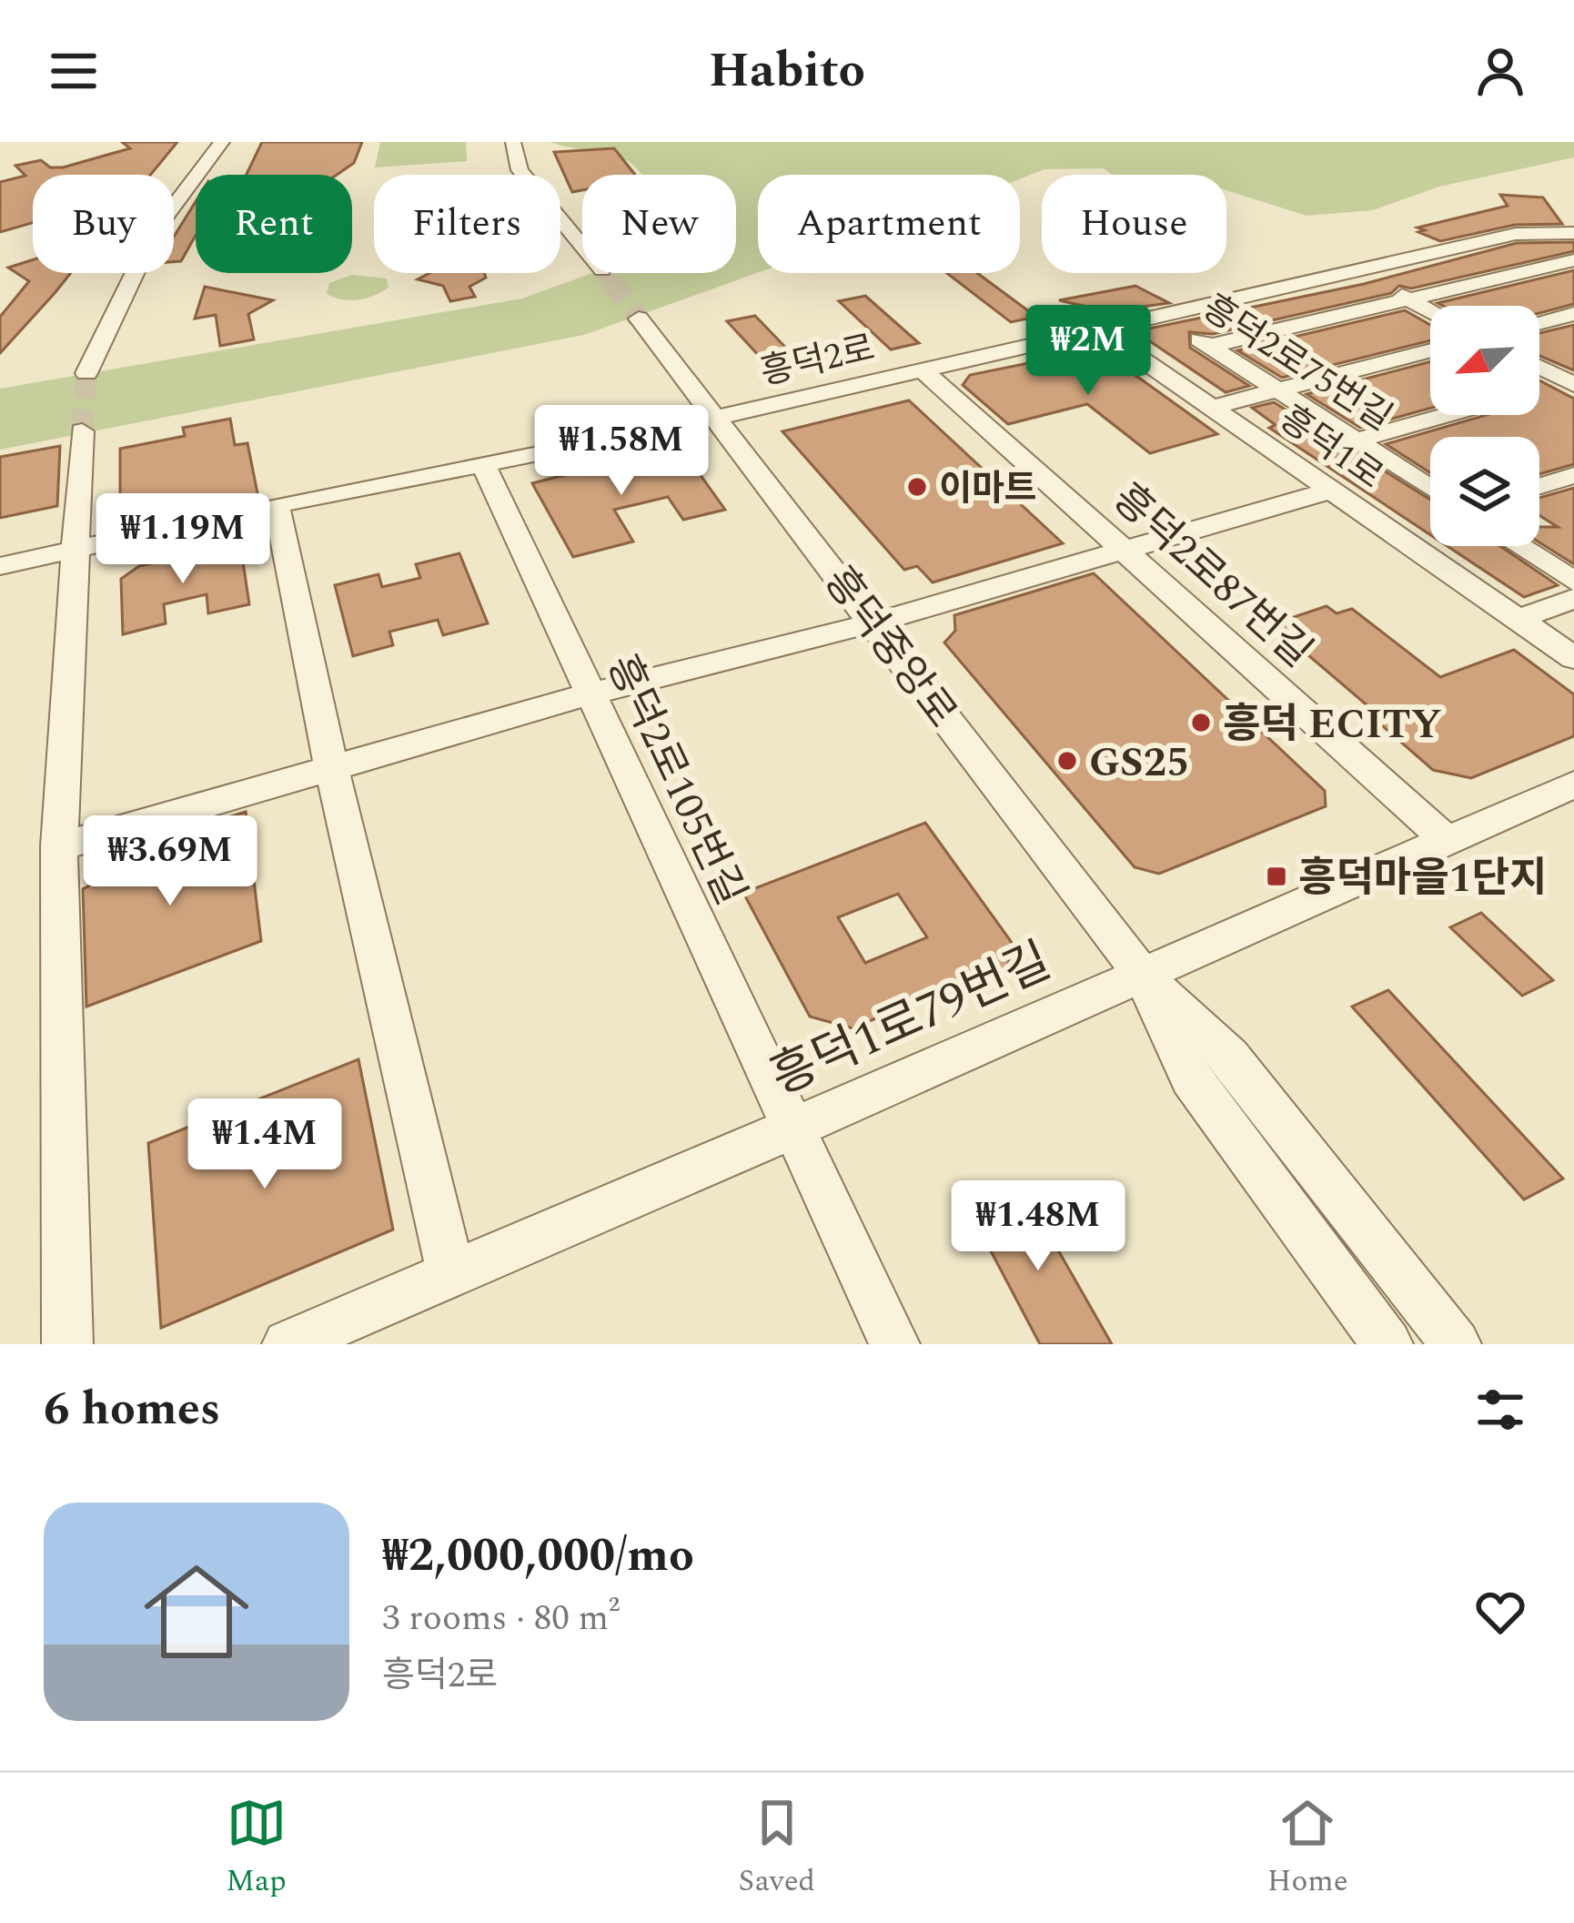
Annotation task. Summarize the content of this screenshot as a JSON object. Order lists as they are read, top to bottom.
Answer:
{
  "streets": {
    "street": [
      "흥덕2로",
      "흥덕2로75번길",
      "흥덕1로",
      "흥덕2로87번길",
      "흥덕중앙로",
      "흥덕2로105번길",
      "흥덕1로79번길"
    ]
  },
  "crossings": [
    ["흥덕2로", "흥덕2로75번길"],
    ["흥덕2로", "흥덕1로"],
    ["흥덕2로", "흥덕2로87번길"],
    ["흥덕2로", "흥덕중앙로"],
    ["흥덕2로", "흥덕2로105번길"],
    ["흥덕2로87번길", "흥덕1로79번길"],
    ["흥덕중앙로", "흥덕1로79번길"],
    ["흥덕2로105번길", "흥덕1로79번길"]
  ],
  "places": {
    "other": ["이마트", "흥덕 ECITY", "GS25"],
    "transit": ["흥덕마을1단지"]
  },
  "north": "bottom left",
  "page": {
    "header": "Habito",
    "chip": [
      "Buy",
      "Rent",
      "Filters",
      "New",
      "Apartment",
      "House"
    ],
    "price": [
      "₩2M",
      "₩1.58M",
      "₩1.19M",
      "₩3.69M",
      "₩1.4M",
      "₩1.48M"
    ],
    "heading": "6 homes",
    "list": [
      {
        "name": "₩2,000,000/mo",
        "note": "3 rooms · 80 m² · 흥덕2로"
      }
    ],
    "tabs": ["Map", "Saved", "Home"]
  }
}
